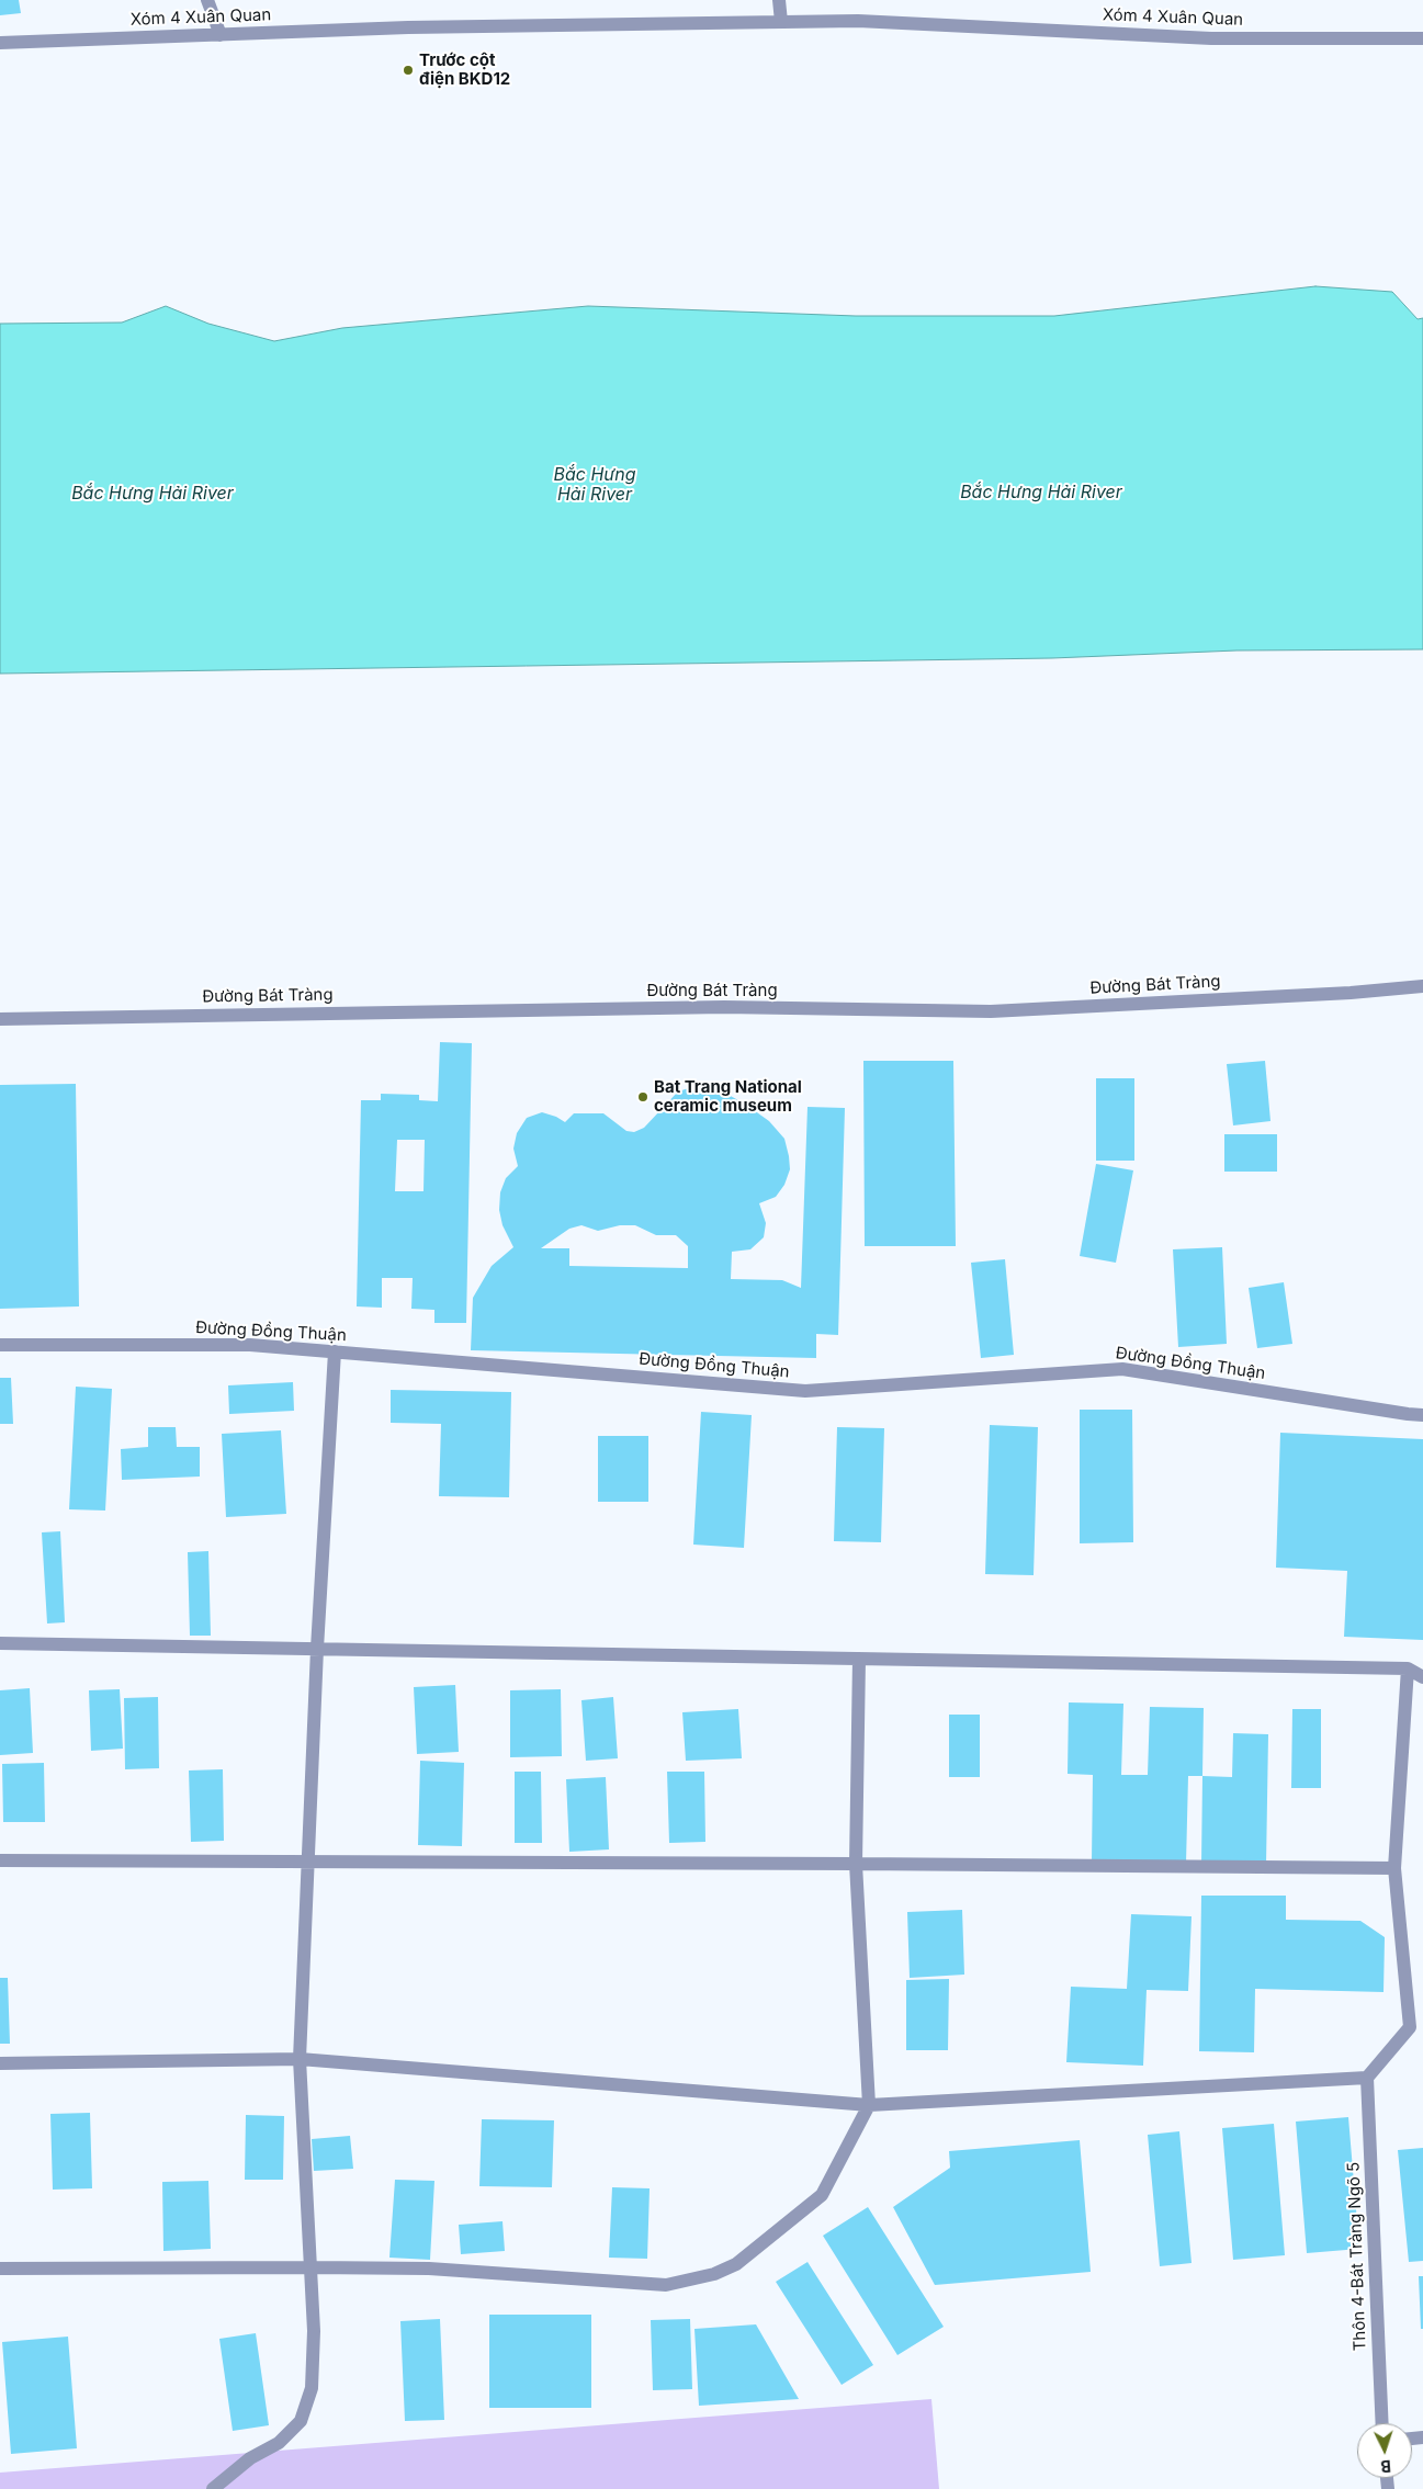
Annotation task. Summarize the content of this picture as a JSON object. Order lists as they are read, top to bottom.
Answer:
{
  "streets": {
    "street": [
      "Xóm 4 Xuân Quan",
      "Đường Bát Tràng",
      "Đường Đồng Thuận",
      "Thôn 4-Bát Tràng Ngõ 5"
    ]
  },
  "water": ["Bắc Hưng Hải River"],
  "places": ["Trước cột điện BKD12", "Bat Trang National ceramic museum"],
  "north": "bottom"
}
